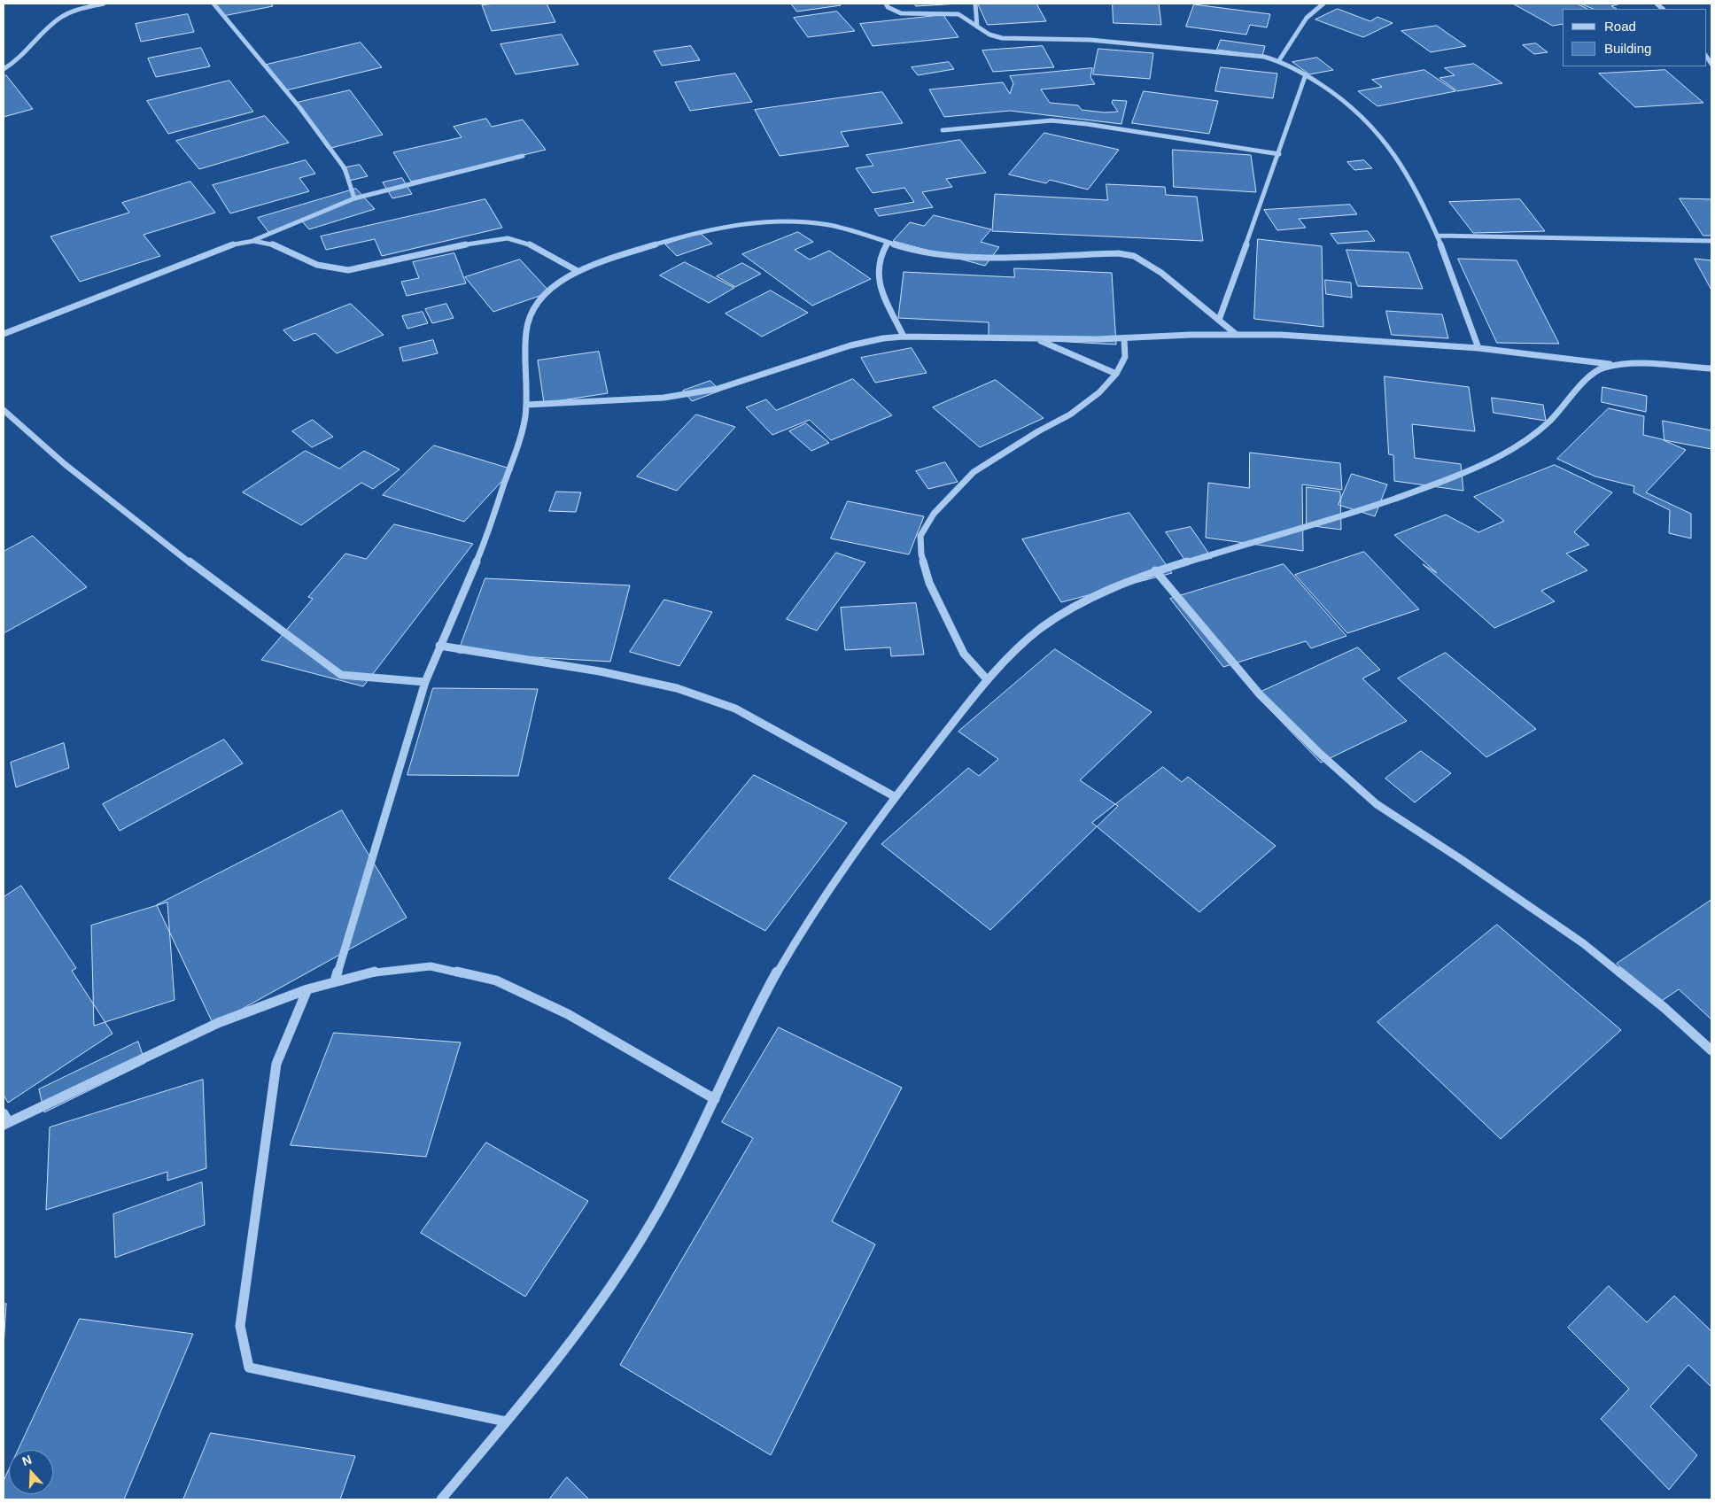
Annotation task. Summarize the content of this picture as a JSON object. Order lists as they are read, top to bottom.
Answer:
{
  "legend": ["Road", "Building"],
  "north": "top"
}
